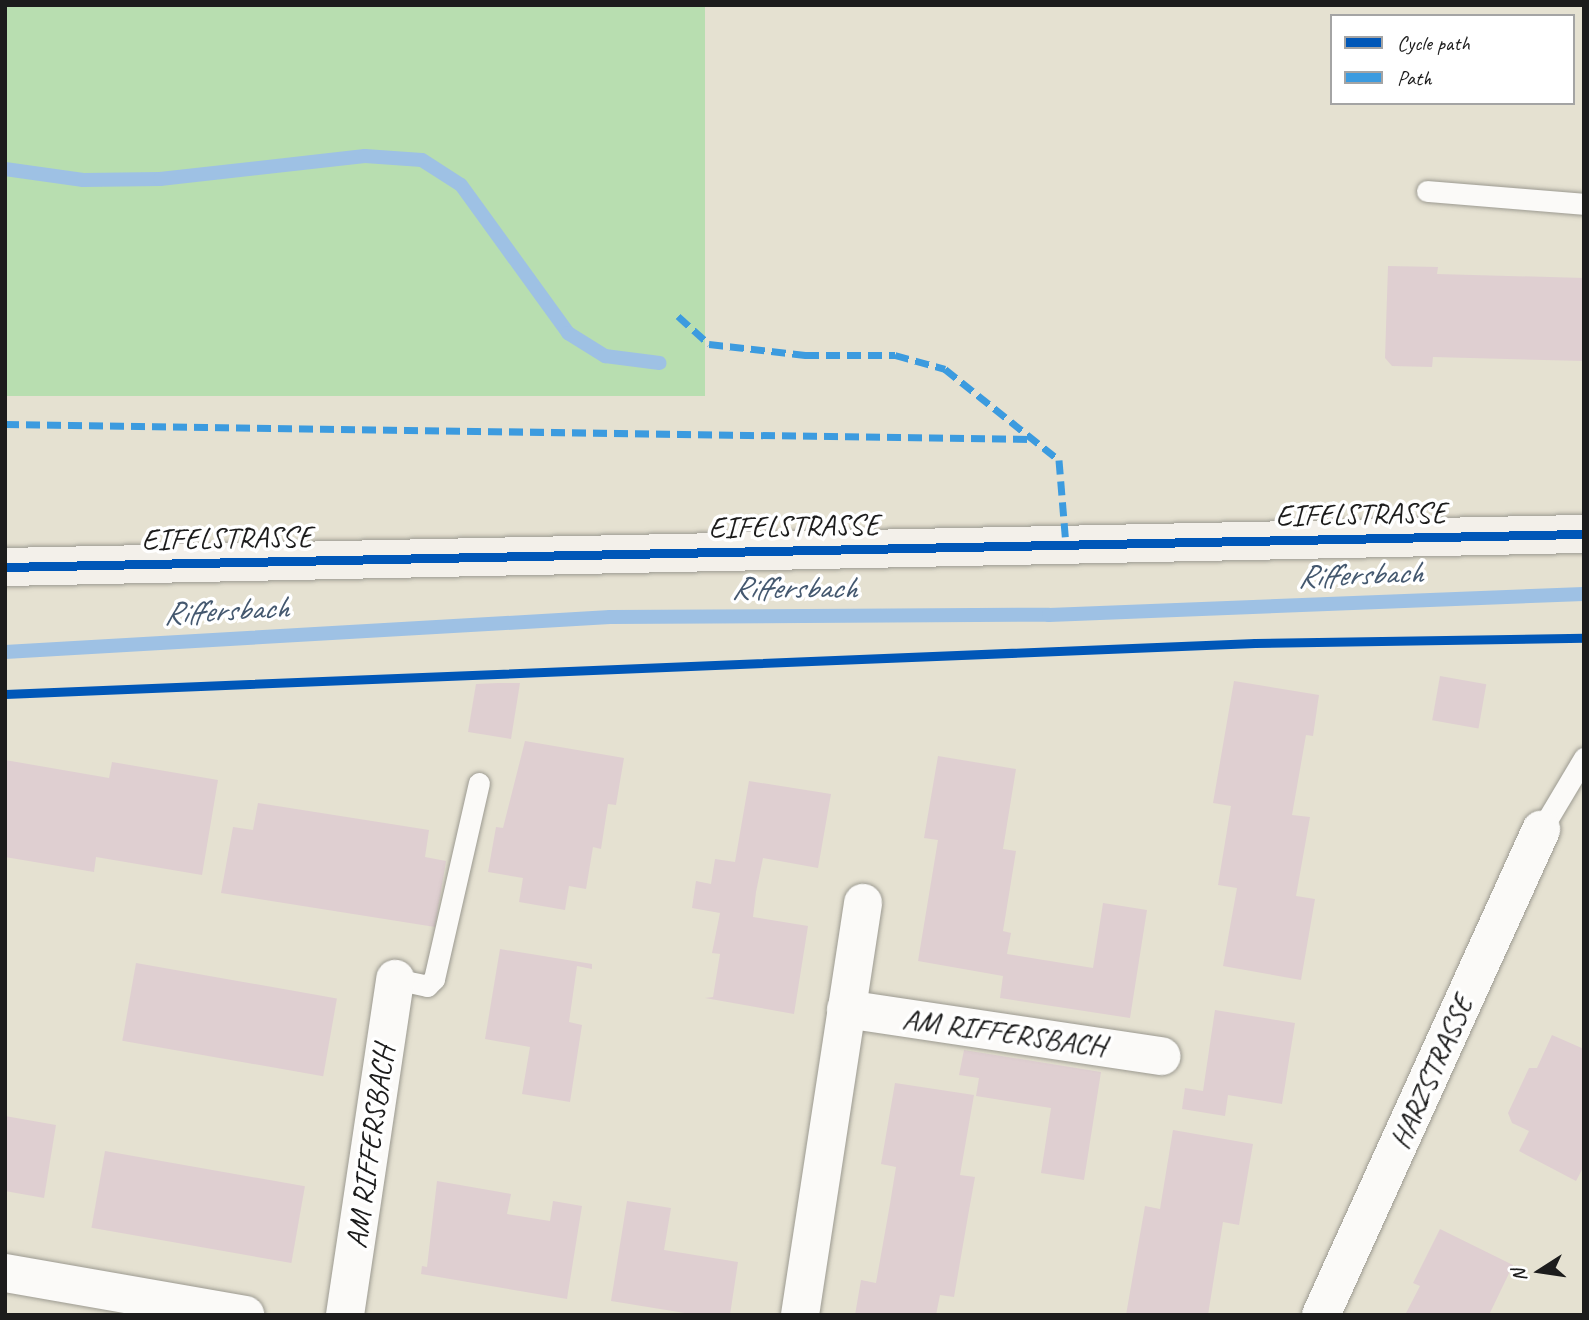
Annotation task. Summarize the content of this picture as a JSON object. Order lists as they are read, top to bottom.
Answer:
{
  "streets": {
    "main road": ["EIFELSTRASSE"],
    "street": ["AM RIFFERSBACH", "HARZSTRASSE"]
  },
  "water": ["Riffersbach"],
  "legend": ["Cycle path", "Path"],
  "north": "left"
}
